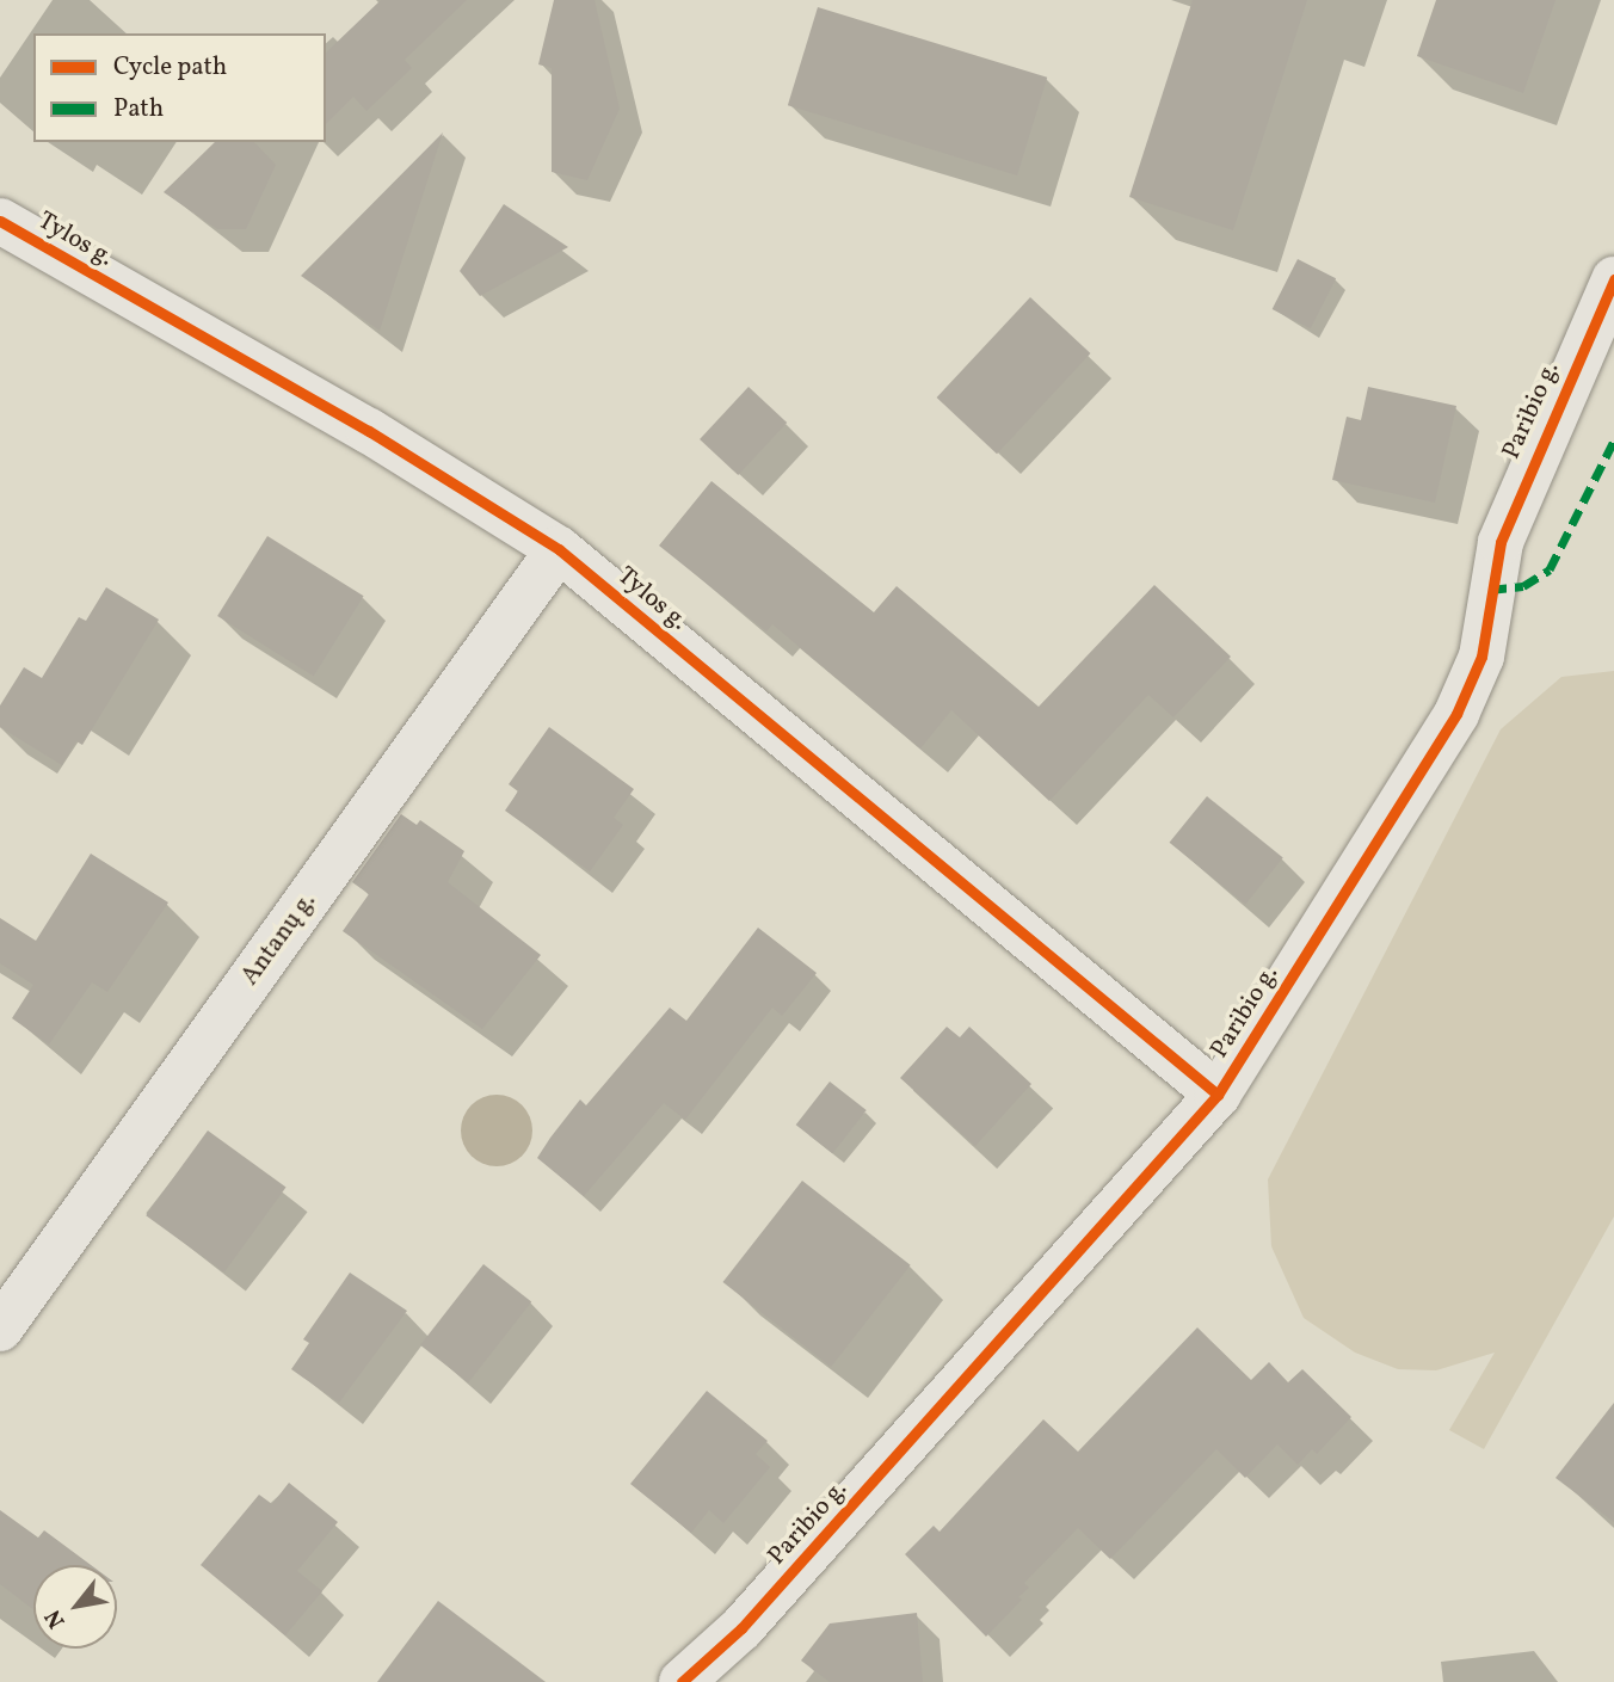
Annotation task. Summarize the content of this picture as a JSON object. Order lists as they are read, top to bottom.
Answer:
{
  "streets": {
    "street": ["Tylos g.", "Paribio g.", "Antanų g."]
  },
  "crossings": [
    ["Tylos g.", "Paribio g."],
    ["Tylos g.", "Antanų g."]
  ],
  "legend": ["Cycle path", "Path"],
  "north": "bottom left"
}
